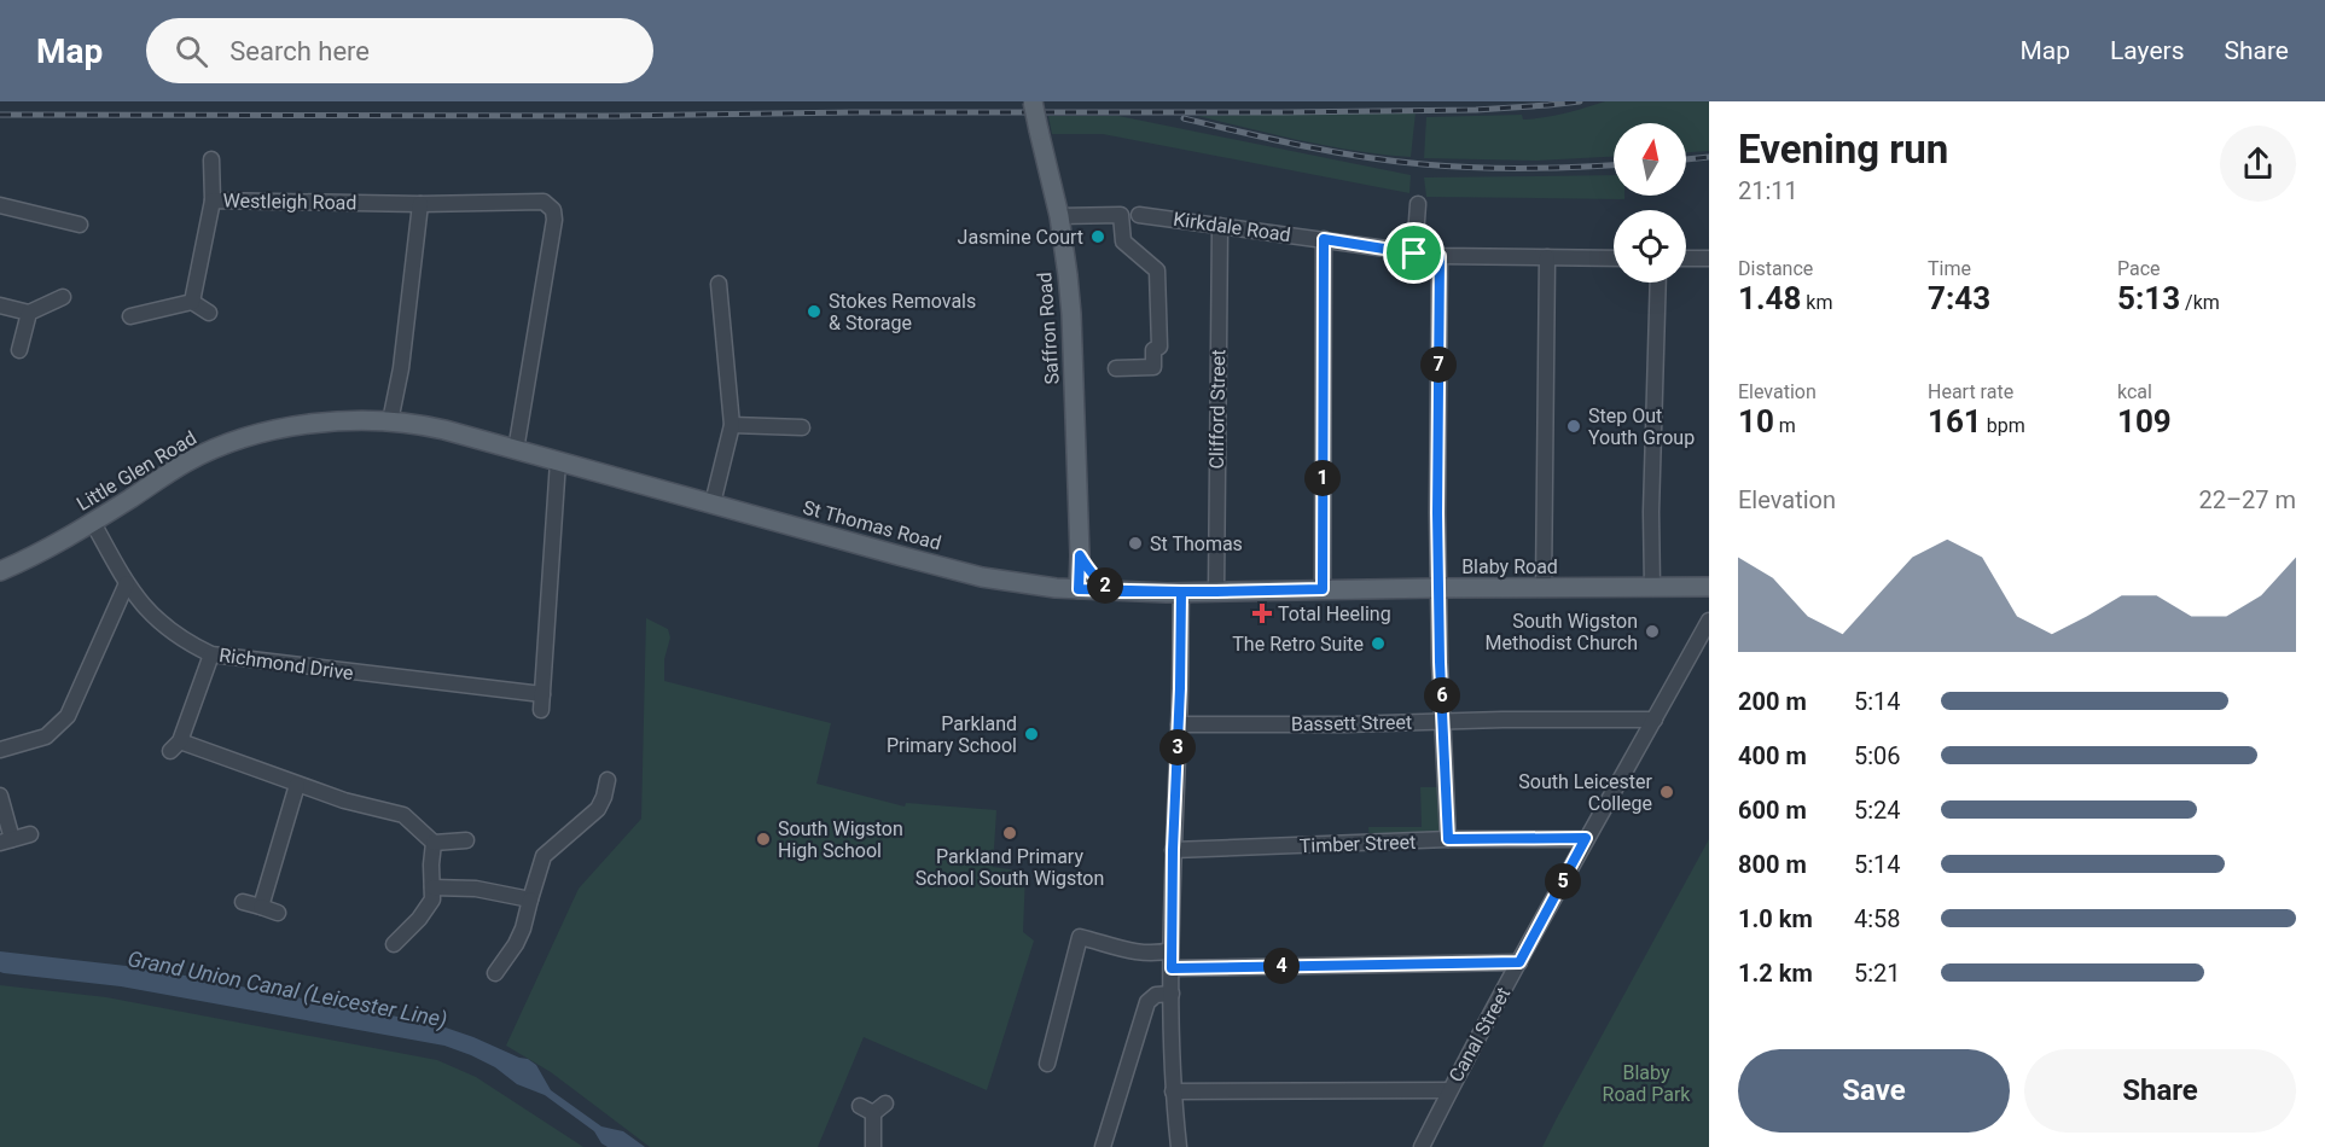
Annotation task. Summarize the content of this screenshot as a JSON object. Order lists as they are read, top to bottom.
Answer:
{
  "streets": {
    "main road": [
      "Saffron Road",
      "Little Glen Road",
      "St Thomas Road",
      "Blaby Road"
    ],
    "street": [
      "Westleigh Road",
      "Kirkdale Road",
      "Clifford Street",
      "Richmond Drive",
      "Bassett Street",
      "Timber Street",
      "Canal Street"
    ]
  },
  "crossings": [
    ["Westleigh Road", "Little Glen Road"],
    ["Kirkdale Road", "Clifford Street"],
    ["Saffron Road", "St Thomas Road"],
    ["Clifford Street", "Blaby Road"],
    ["Little Glen Road", "St Thomas Road"],
    ["Little Glen Road", "Richmond Drive"],
    ["St Thomas Road", "Blaby Road"],
    ["Bassett Street", "Canal Street"],
    ["Timber Street", "Canal Street"]
  ],
  "water": ["Grand Union Canal (Leicester Line)"],
  "parks": ["Blaby Road Park"],
  "places": {
    "other": [
      "Jasmine Court",
      "Stokes Removals & Storage",
      "Step Out Youth Group",
      "St Thomas",
      "South Wigston Methodist Church",
      "The Retro Suite",
      "Parkland Primary School",
      "South Leicester College",
      "Parkland Primary School South Wigston",
      "South Wigston High School"
    ],
    "health": ["Total Heeling"]
  },
  "north": "top",
  "page": {
    "header": "Map",
    "search": "Search here",
    "nav": ["Map", "Layers", "Share"],
    "heading": ["Evening run", "21:11"],
    "stats": [
      ["Distance", "1.48 km"],
      ["Time", "7:43"],
      ["Pace", "5:13 /km"],
      ["Elevation", "10 m"],
      ["Heart rate", "161 bpm"],
      ["kcal", "109"]
    ],
    "pins": [
      "7",
      "1",
      "2",
      "6",
      "3",
      "5",
      "4"
    ],
    "chart": ["Elevation", "22–27 m"],
    "list": [
      {
        "name": "200 m",
        "note": "5:14"
      },
      {
        "name": "400 m",
        "note": "5:06"
      },
      {
        "name": "600 m",
        "note": "5:24"
      },
      {
        "name": "800 m",
        "note": "5:14"
      },
      {
        "name": "1.0 km",
        "note": "4:58"
      },
      {
        "name": "1.2 km",
        "note": "5:21"
      }
    ],
    "buttons": ["Save", "Share"]
  }
}
